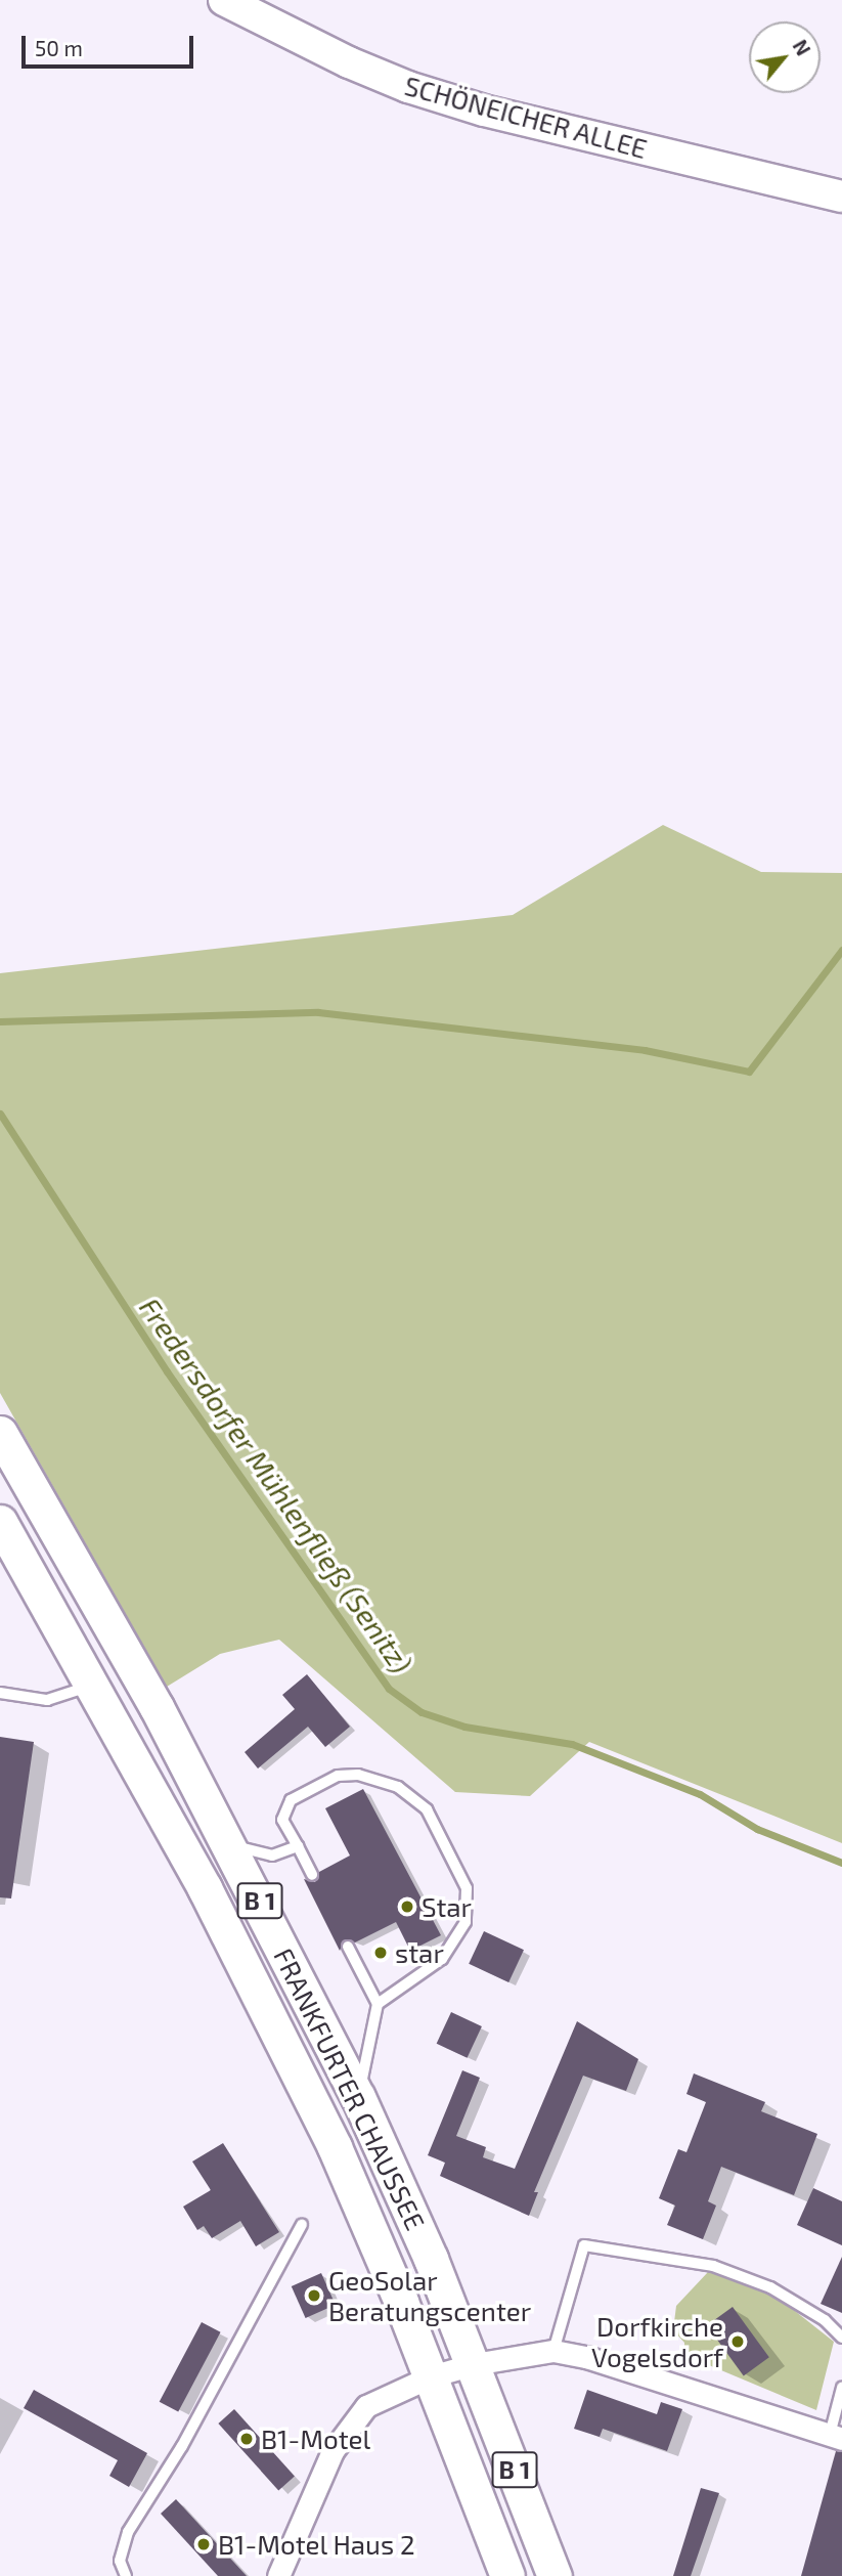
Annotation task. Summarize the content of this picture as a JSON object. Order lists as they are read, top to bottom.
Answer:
{
  "streets": {
    "main road": ["B 1", "FRANKFURTER CHAUSSEE"],
    "street": ["SCHÖNEICHER ALLEE"]
  },
  "water": ["Fredersdorfer Mühlenfließ (Senitz)"],
  "places": [
    "Star",
    "star",
    "GeoSolar Beratungscenter",
    "Dorfkirche Vogelsdorf",
    "B1-Motel",
    "B1-Motel Haus 2"
  ],
  "scale_bar": "50 m",
  "north": "top right"
}
